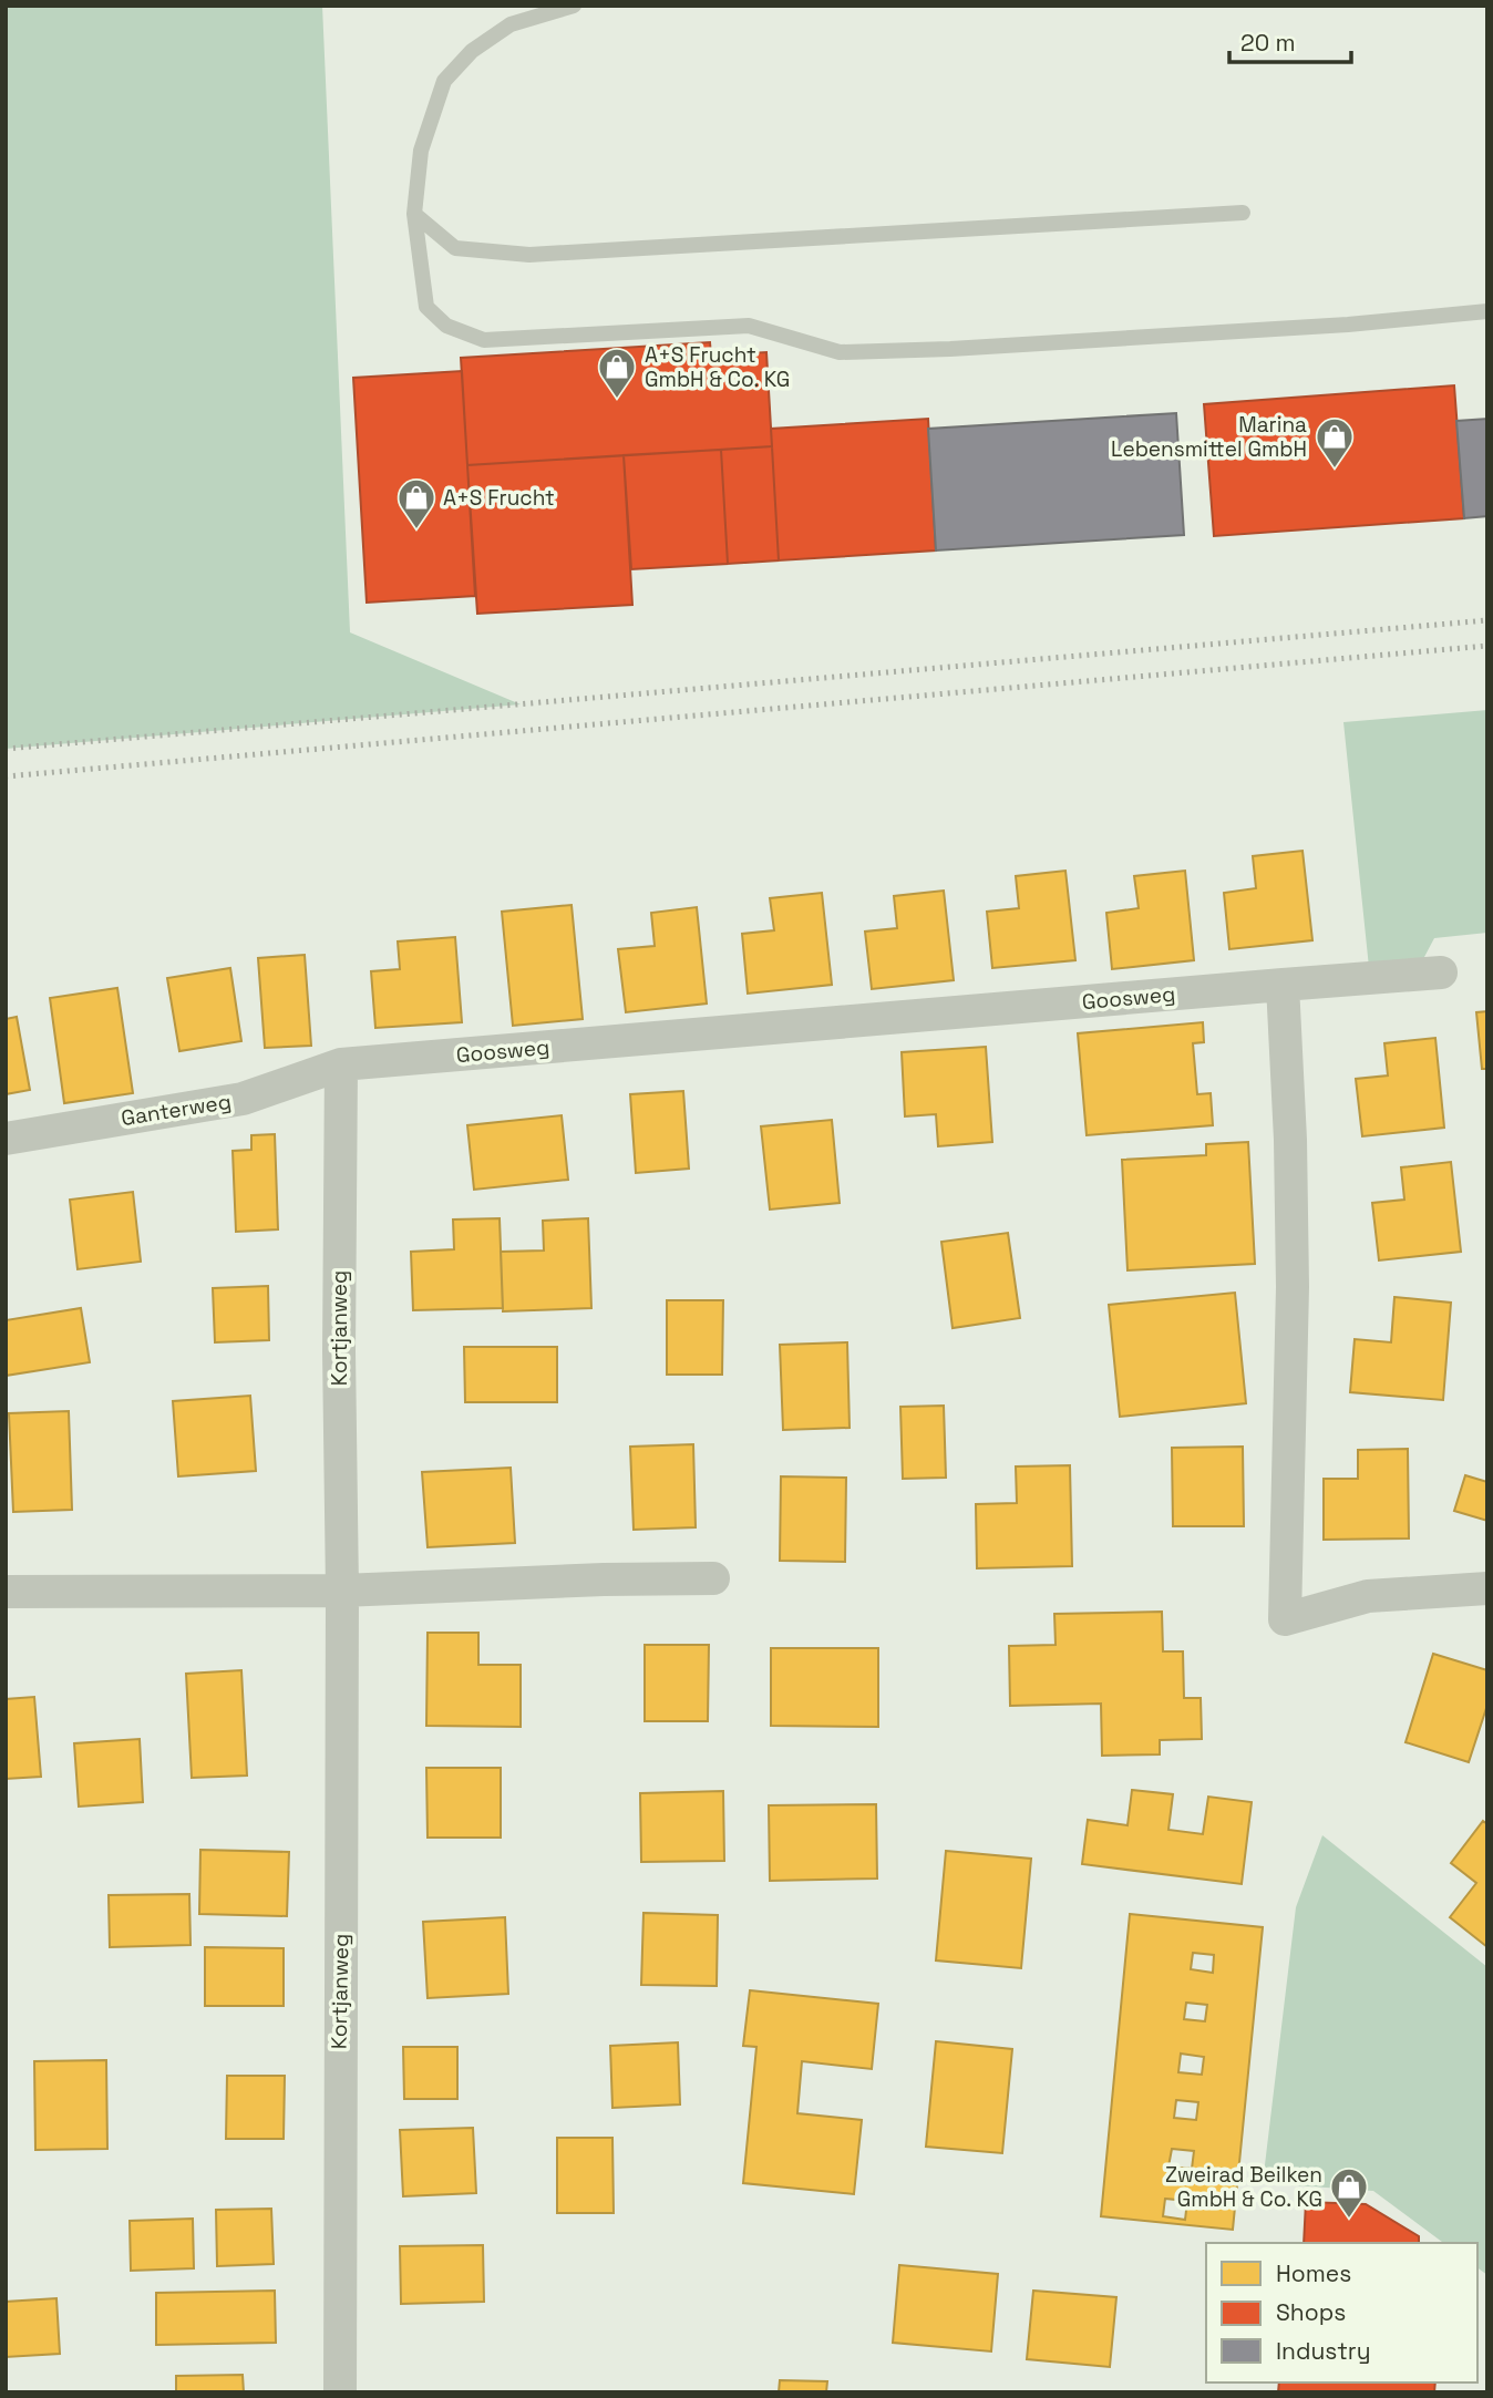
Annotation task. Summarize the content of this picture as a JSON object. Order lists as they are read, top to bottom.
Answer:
{
  "streets": {
    "street": ["Goosweg", "Ganterweg", "Kortjanweg"]
  },
  "crossings": [
    ["Goosweg", "Ganterweg"],
    ["Goosweg", "Kortjanweg"],
    ["Ganterweg", "Kortjanweg"]
  ],
  "places": {
    "shop": [
      "A+S Frucht GmbH & Co. KG",
      "Marina Lebensmittel GmbH",
      "A+S Frucht",
      "Zweirad Beilken GmbH & Co. KG"
    ]
  },
  "legend": ["Homes", "Shops", "Industry"],
  "scale_bar": "20 m"
}
